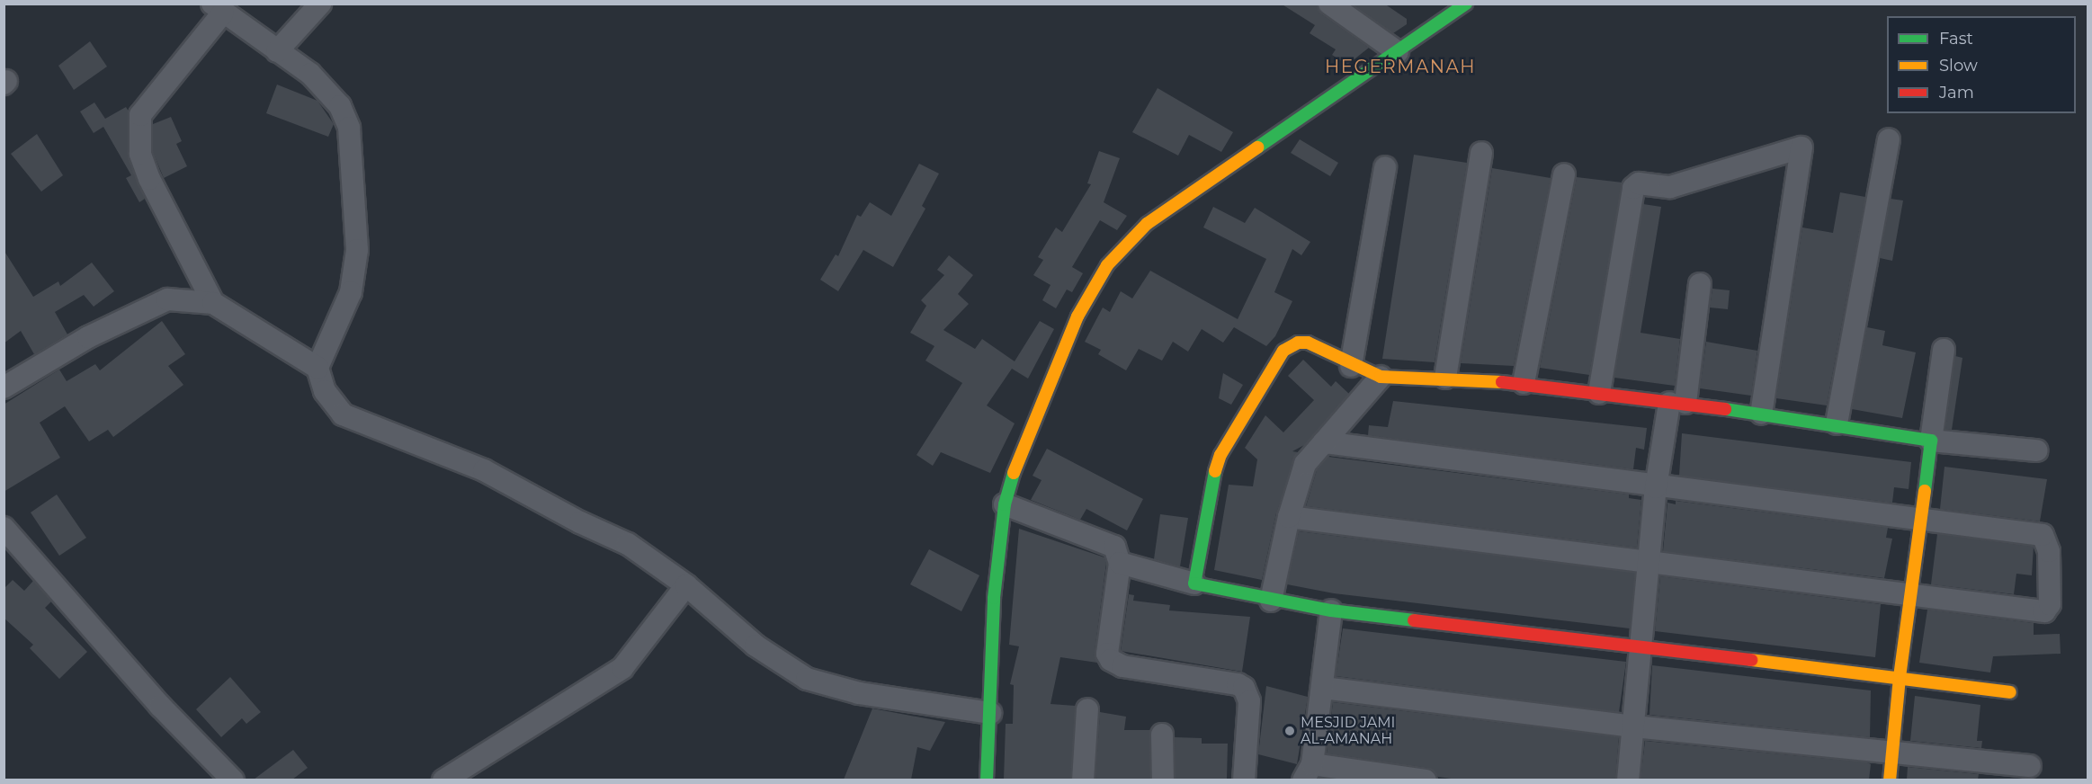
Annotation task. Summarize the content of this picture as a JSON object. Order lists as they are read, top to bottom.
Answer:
{
  "districts": ["HEGERMANAH"],
  "places": ["MESJID JAMI AL-AMANAH"],
  "legend": ["Fast", "Slow", "Jam"]
}
